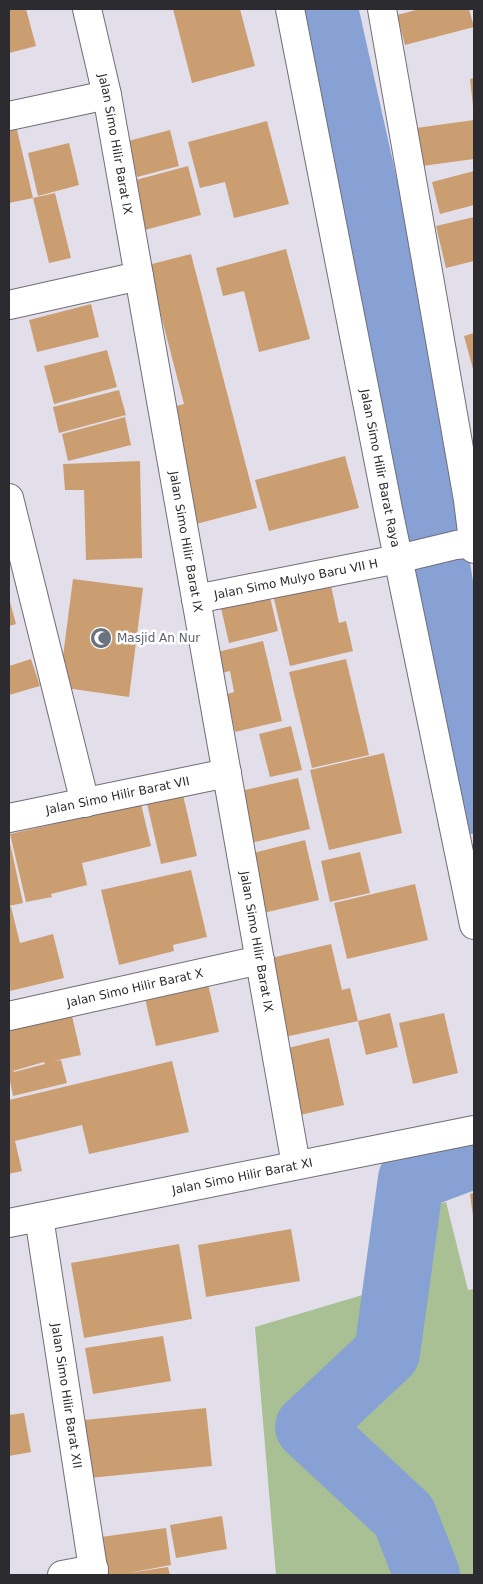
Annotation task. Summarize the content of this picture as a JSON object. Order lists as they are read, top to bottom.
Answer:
{
  "streets": {
    "street": [
      "Jalan Simo Hilir Barat IX",
      "Jalan Simo Hilir Barat Raya",
      "Jalan Simo Mulyo Baru VII H",
      "Jalan Simo Hilir Barat VII",
      "Jalan Simo Hilir Barat X",
      "Jalan Simo Hilir Barat XI",
      "Jalan Simo Hilir Barat XII"
    ]
  },
  "crossings": [
    ["Jalan Simo Hilir Barat IX", "Jalan Simo Mulyo Baru VII H"],
    ["Jalan Simo Hilir Barat IX", "Jalan Simo Hilir Barat VII"],
    ["Jalan Simo Hilir Barat IX", "Jalan Simo Hilir Barat X"],
    ["Jalan Simo Hilir Barat IX", "Jalan Simo Hilir Barat XI"],
    ["Jalan Simo Hilir Barat Raya", "Jalan Simo Mulyo Baru VII H"],
    ["Jalan Simo Hilir Barat XI", "Jalan Simo Hilir Barat XII"]
  ],
  "places": {
    "mosque": ["Masjid An Nur"]
  }
}
